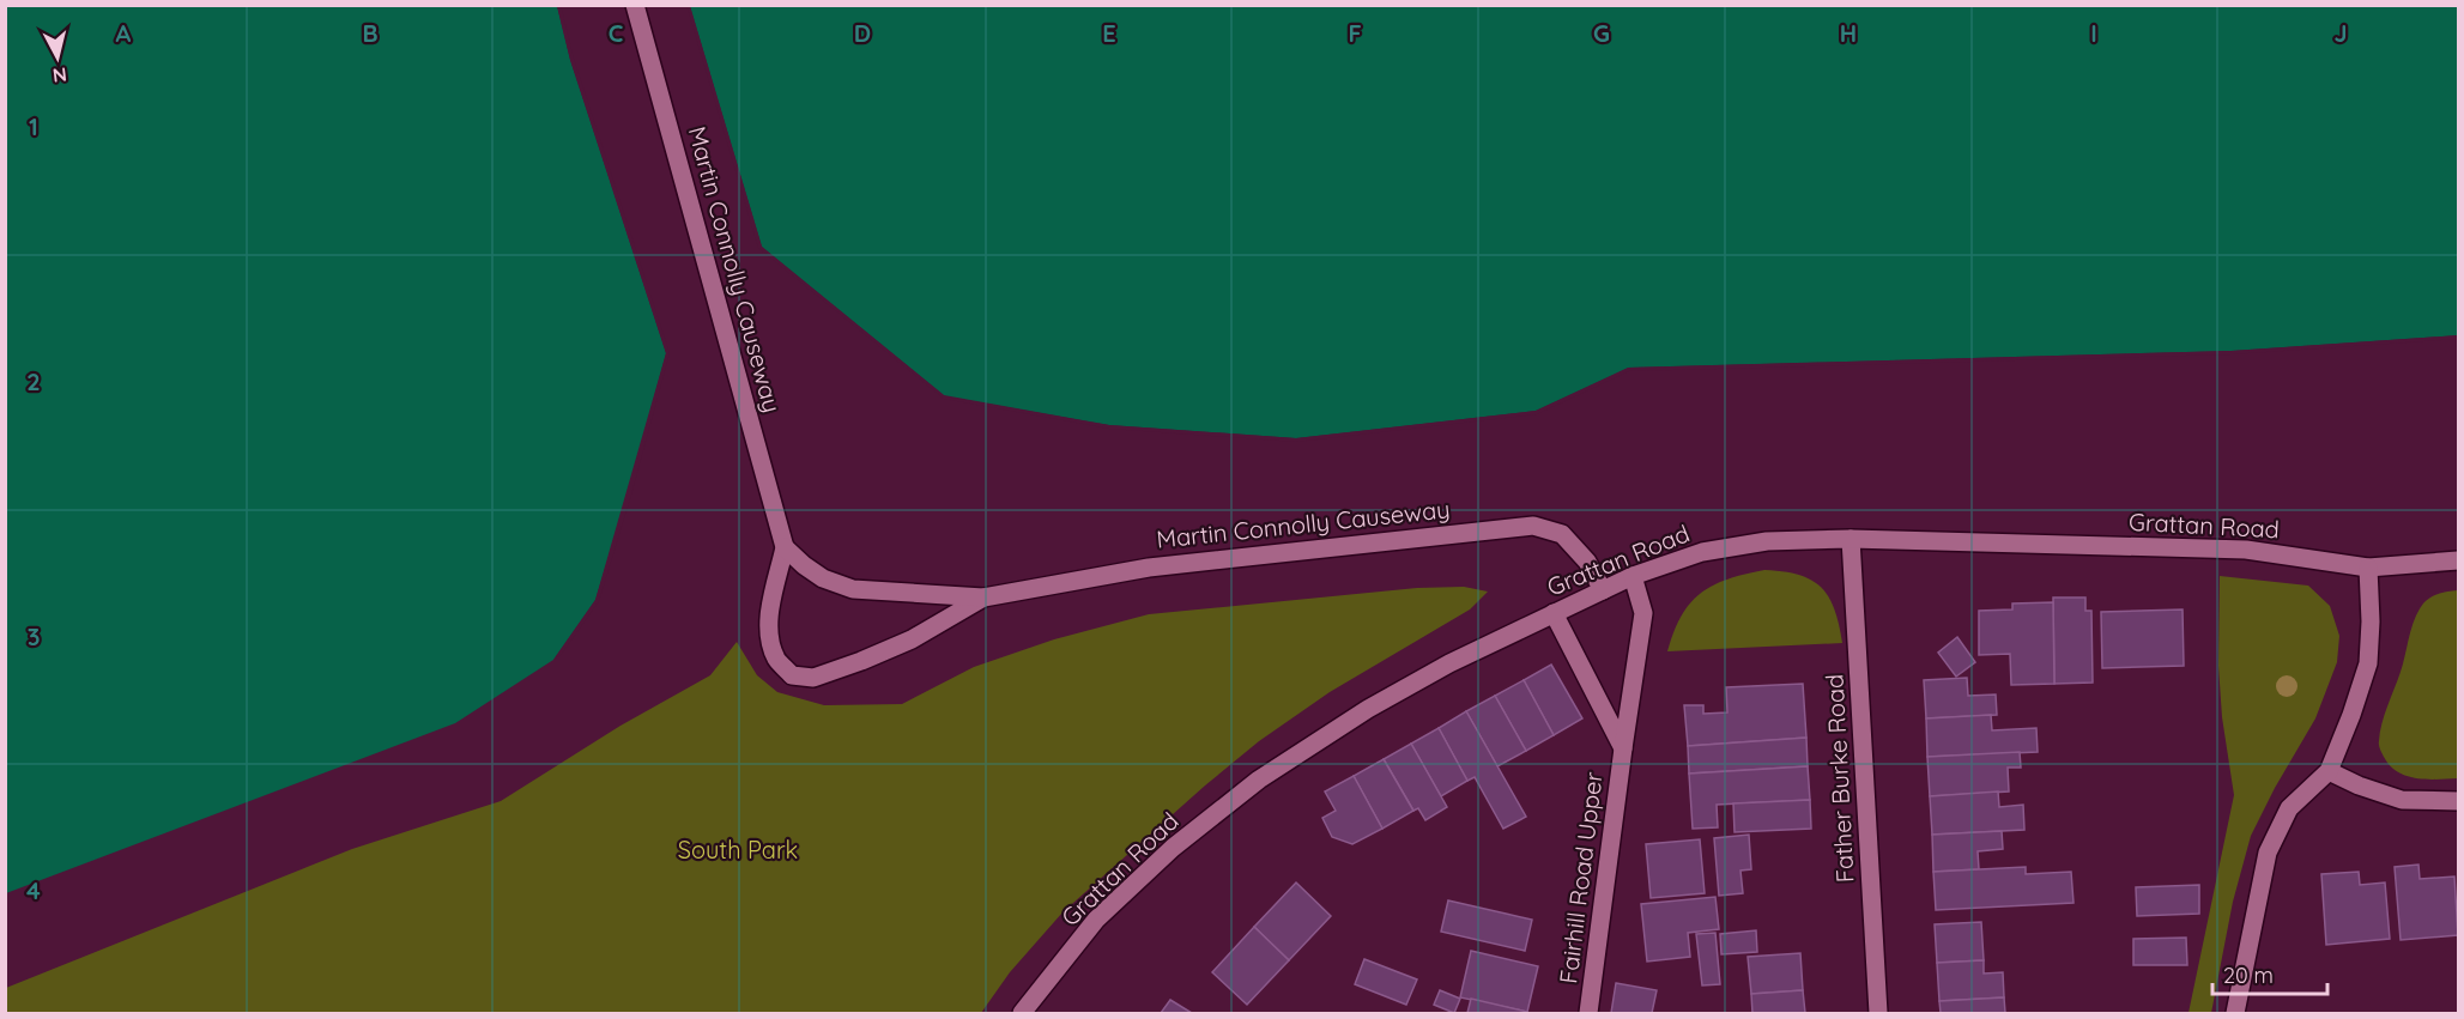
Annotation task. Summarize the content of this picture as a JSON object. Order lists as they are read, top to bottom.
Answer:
{
  "streets": {
    "street": [
      "Martin Connolly Causeway",
      "Grattan Road",
      "Father Burke Road",
      "Fairhill Road Upper"
    ]
  },
  "crossings": [
    ["Martin Connolly Causeway", "Grattan Road"],
    ["Grattan Road", "Father Burke Road"],
    ["Grattan Road", "Fairhill Road Upper"]
  ],
  "parks": ["South Park"],
  "scale_bar": "20 m",
  "north": "bottom",
  "grid": {
    "columns": [
      "A",
      "B",
      "C",
      "D",
      "E",
      "F",
      "G",
      "H",
      "I",
      "J"
    ],
    "rows": [
      "1",
      "2",
      "3",
      "4"
    ]
  }
}
